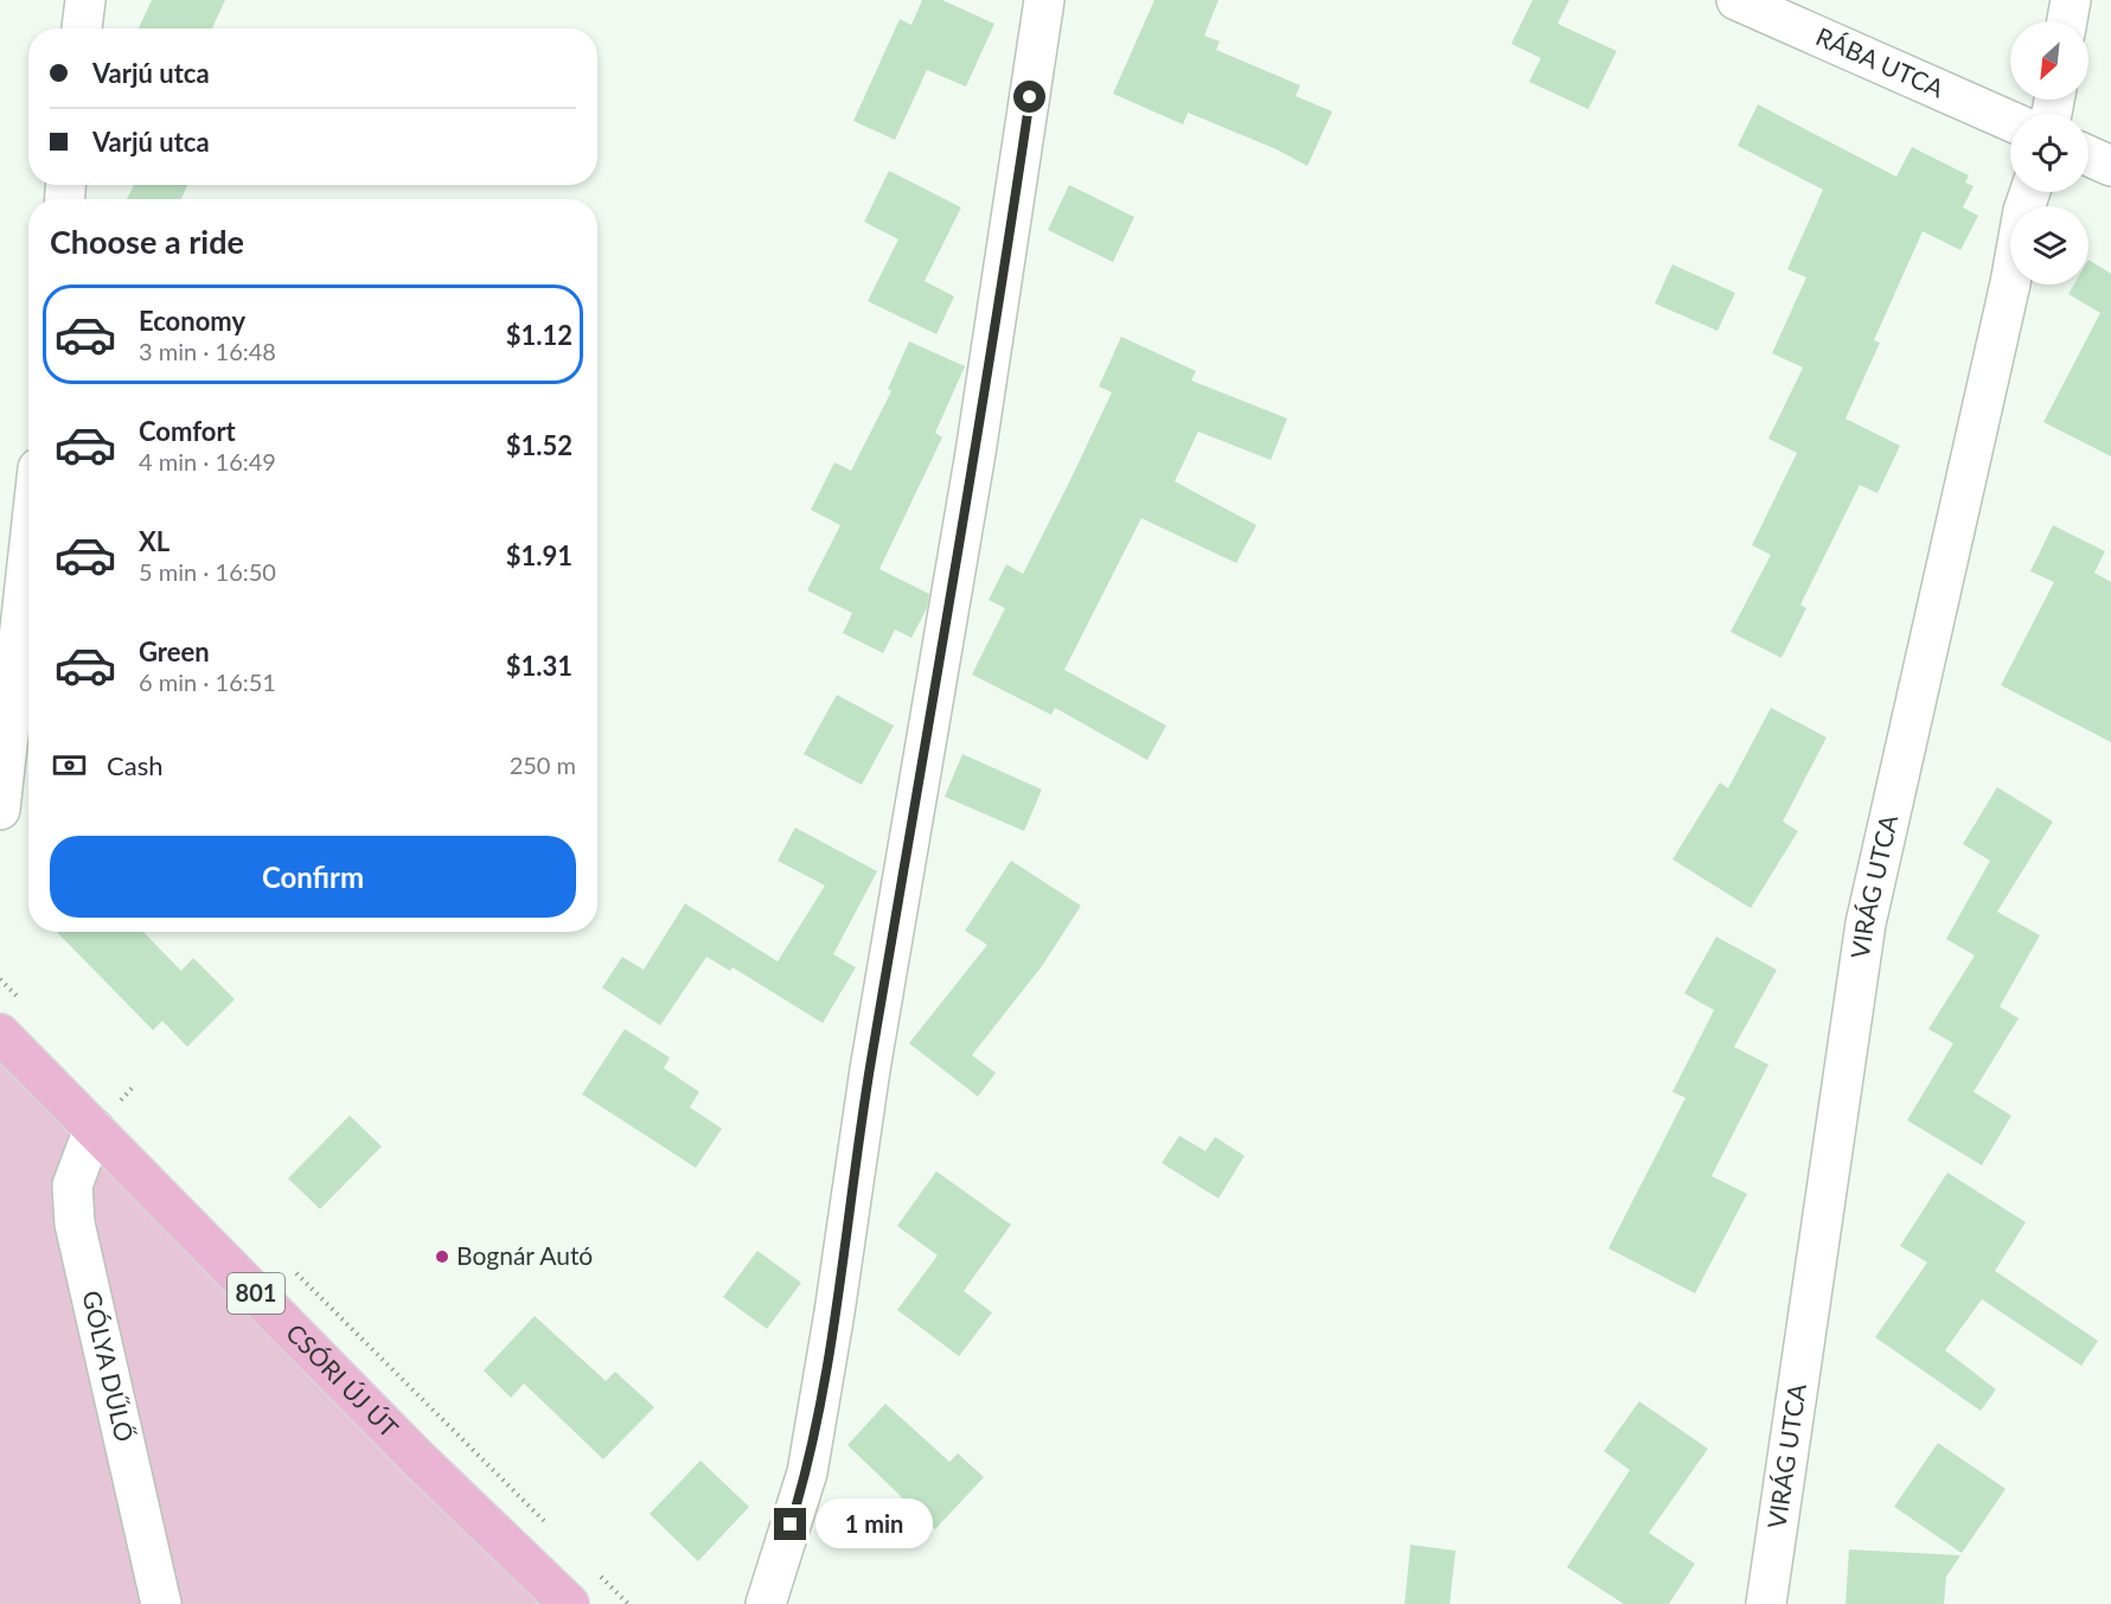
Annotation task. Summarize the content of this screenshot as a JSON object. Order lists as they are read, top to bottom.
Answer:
{
  "streets": {
    "main road": ["801", "CSÓRI ÚJ ÚT"],
    "street": ["RÁBA UTCA", "VIRÁG UTCA", "GÓLYA DŰLŐ"]
  },
  "crossings": [
    ["GÓLYA DŰLŐ", "CSÓRI ÚJ ÚT"]
  ],
  "places": ["Bognár Autó"],
  "north": "bottom left",
  "page": {
    "banner": ["Varjú utca", "Varjú utca"],
    "heading": "Choose a ride",
    "list": [
      {
        "name": "Economy",
        "note": "3 min · 16:48",
        "value": "$1.12"
      },
      {
        "name": "Comfort",
        "note": "4 min · 16:49",
        "value": "$1.52"
      },
      {
        "name": "XL",
        "note": "5 min · 16:50",
        "value": "$1.91"
      },
      {
        "name": "Green",
        "note": "6 min · 16:51",
        "value": "$1.31"
      }
    ],
    "pay": ["Cash", "250 m"],
    "buttons": "Confirm",
    "bubble": "1 min"
  }
}
